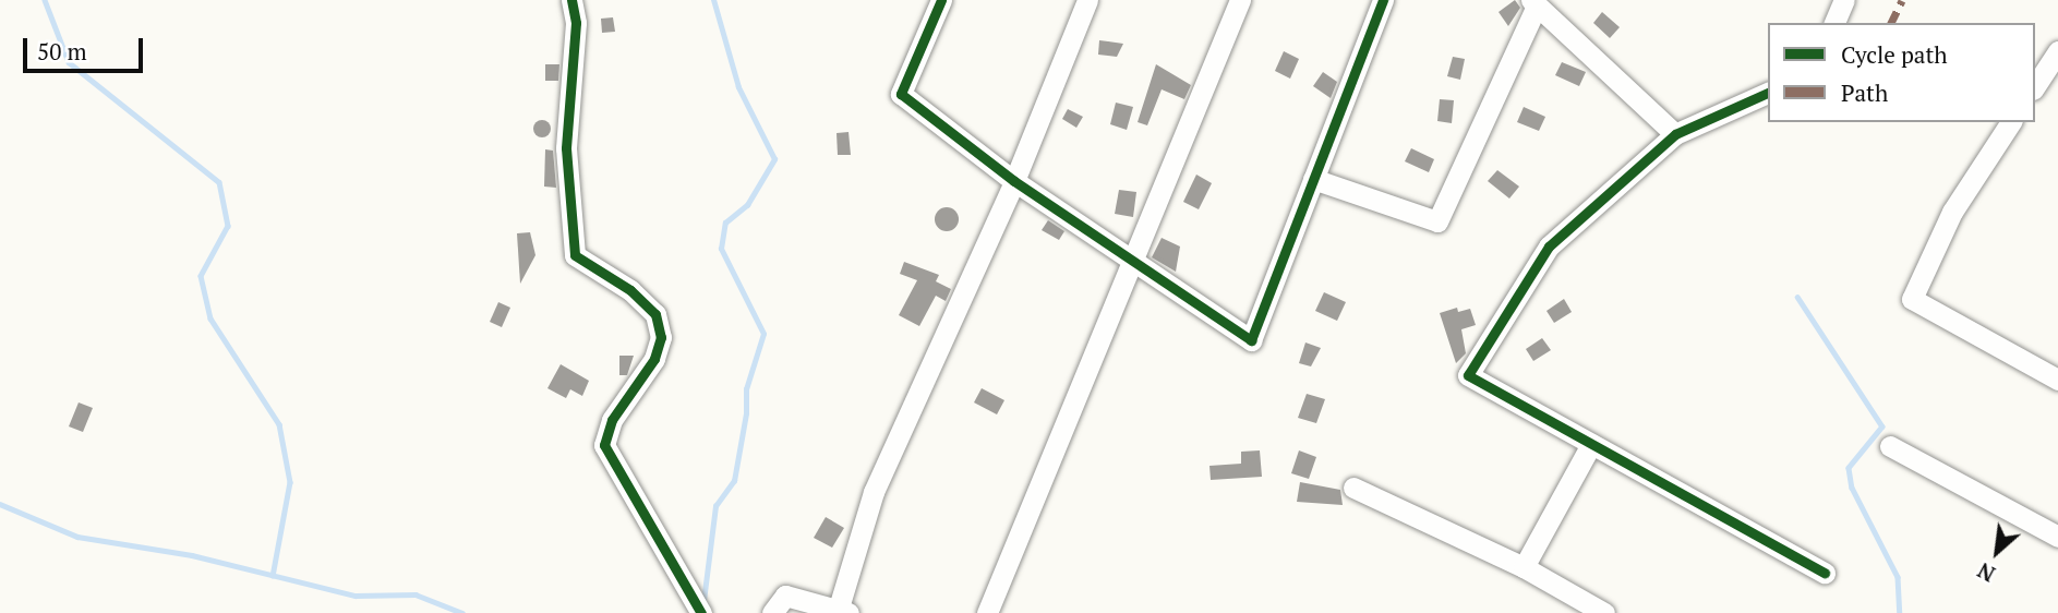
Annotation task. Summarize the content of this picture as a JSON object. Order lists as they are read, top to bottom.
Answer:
{
  "legend": ["Cycle path", "Path"],
  "scale_bar": "50 m",
  "north": "bottom left"
}
